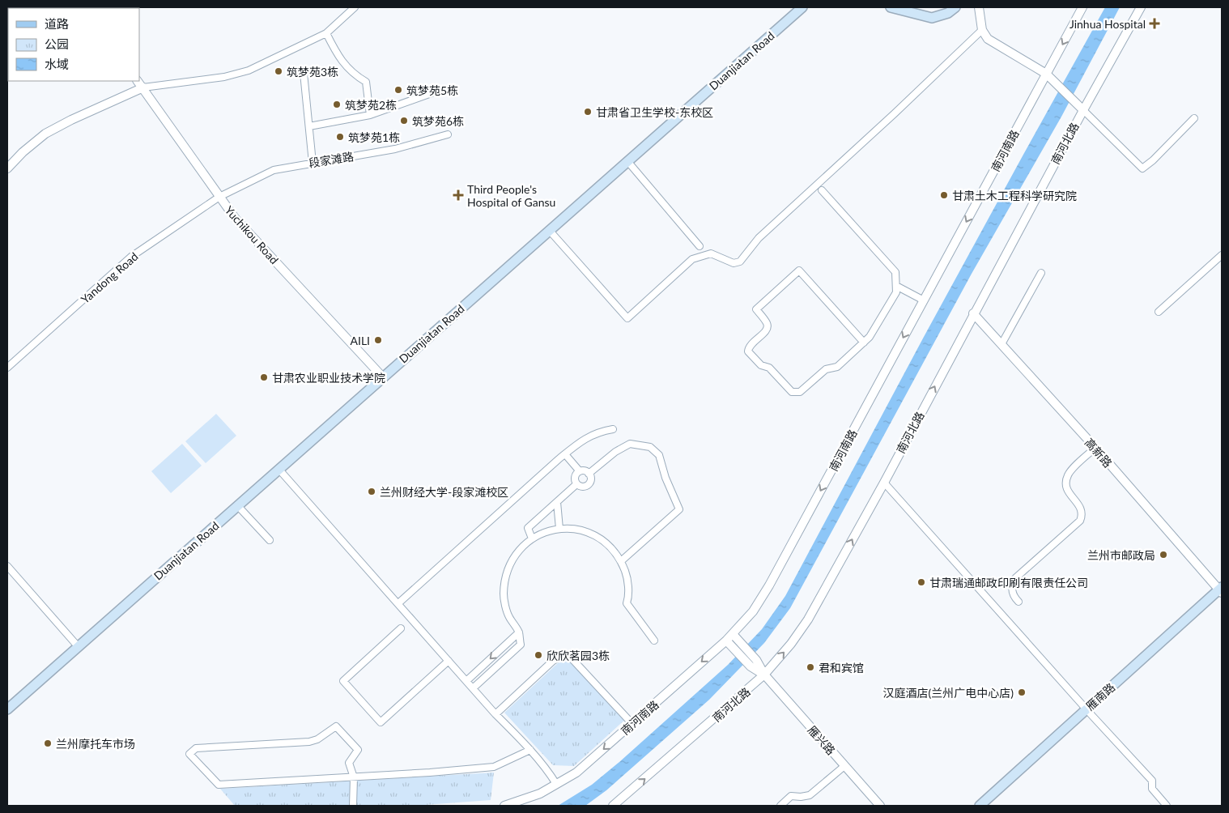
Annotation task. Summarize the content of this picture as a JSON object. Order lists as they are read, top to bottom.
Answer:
{
  "streets": {
    "main road": ["Duanjiatan Road", "雁南路"],
    "street": [
      "南河北路",
      "南河南路",
      "段家滩路",
      "Yuchikou Road",
      "Yandong Road",
      "高新路",
      "雁兴路"
    ]
  },
  "crossings": [
    ["Duanjiatan Road", "Yuchikou Road"],
    ["南河北路", "高新路"],
    ["南河北路", "雁兴路"],
    ["段家滩路", "Yuchikou Road"],
    ["段家滩路", "Yandong Road"],
    ["Yuchikou Road", "Yandong Road"],
    ["高新路", "雁南路"]
  ],
  "one_way": ["南河北路", "南河南路"],
  "places": {
    "health": ["Jinhua Hospital", "Third People's Hospital of Gansu"],
    "other": [
      "筑梦苑3栋",
      "筑梦苑5栋",
      "筑梦苑2栋",
      "甘肃省卫生学校-东校区",
      "筑梦苑6栋",
      "筑梦苑1栋",
      "甘肃土木工程科学研究院",
      "AILI",
      "甘肃农业职业技术学院",
      "兰州财经大学-段家滩校区",
      "兰州市邮政局",
      "甘肃瑞通邮政印刷有限责任公司",
      "欣欣茗园3栋",
      "君和宾馆",
      "汉庭酒店(兰州广电中心店)",
      "兰州摩托车市场"
    ]
  },
  "legend": ["道路", "公园", "水域"]
}
